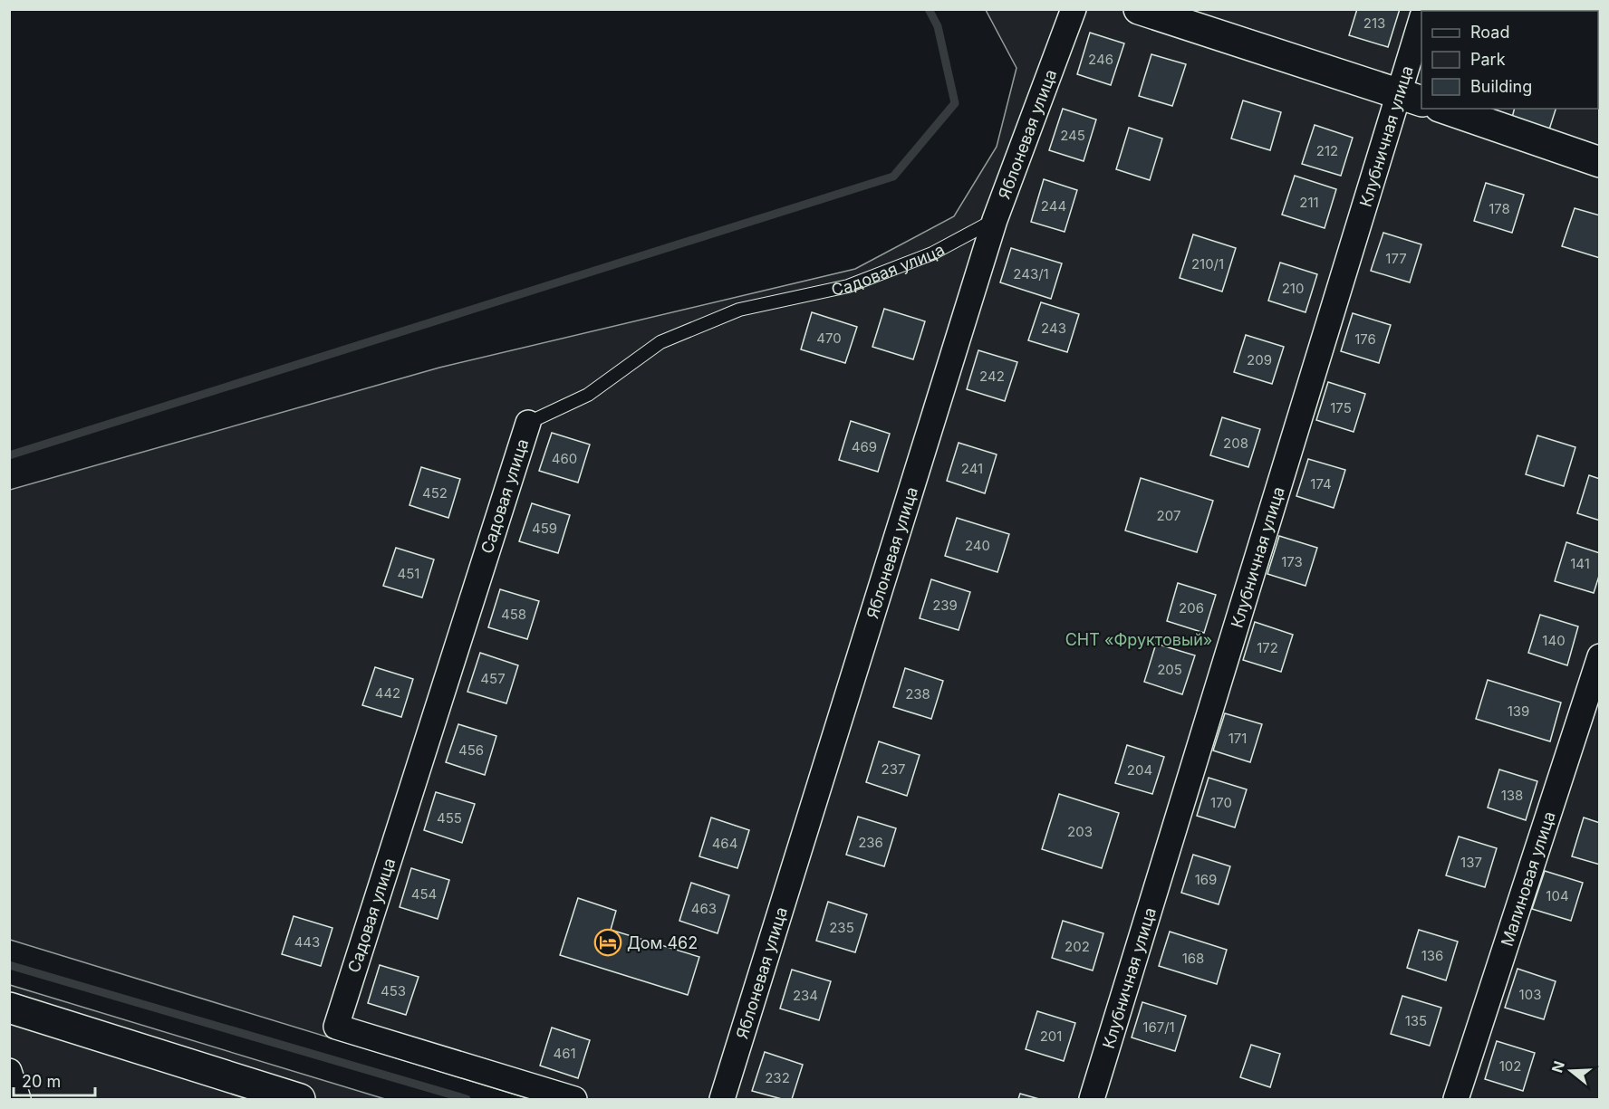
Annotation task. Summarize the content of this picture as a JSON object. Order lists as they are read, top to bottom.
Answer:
{
  "streets": {
    "street": [
      "Яблоневая улица",
      "Клубничная улица",
      "Садовая улица",
      "Малиновая улица"
    ]
  },
  "crossings": [
    ["Яблоневая улица", "Садовая улица"]
  ],
  "parks": ["СНТ «Фруктовый»"],
  "places": {
    "hotel": ["Дом 462"]
  },
  "house_numbers": [
    "213",
    "246",
    "245",
    "212",
    "211",
    "244",
    "178",
    "177",
    "210/1",
    "243/1",
    "210",
    "243",
    "470",
    "176",
    "209",
    "242",
    "175",
    "208",
    "469",
    "460",
    "241",
    "174",
    "452",
    "207",
    "459",
    "240",
    "173",
    "141",
    "451",
    "239",
    "206",
    "458",
    "140",
    "172",
    "205",
    "457",
    "442",
    "238",
    "139",
    "171",
    "456",
    "237",
    "204",
    "138",
    "170",
    "455",
    "203",
    "236",
    "464",
    "137",
    "169",
    "454",
    "104",
    "463",
    "235",
    "443",
    "202",
    "136",
    "168",
    "453",
    "103",
    "234",
    "135",
    "167/1",
    "201",
    "461",
    "102",
    "232"
  ],
  "legend": ["Road", "Park", "Building"],
  "scale_bar": "20 m",
  "north": "left"
}
